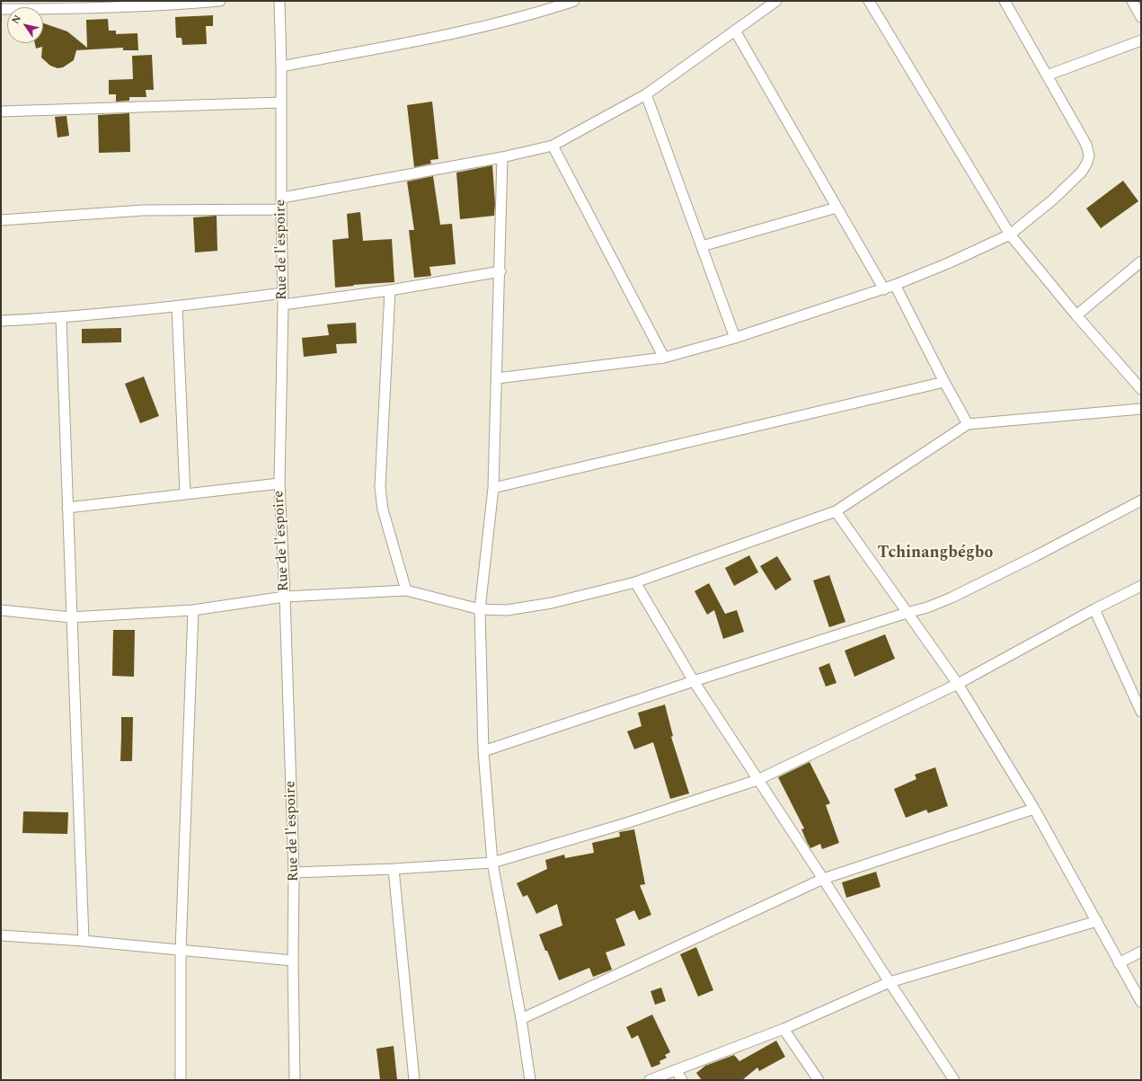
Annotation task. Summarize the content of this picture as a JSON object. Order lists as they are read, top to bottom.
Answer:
{
  "streets": {
    "street": ["Rue de l'espoire"]
  },
  "districts": ["Tchinangbégbo"],
  "north": "top left"
}
